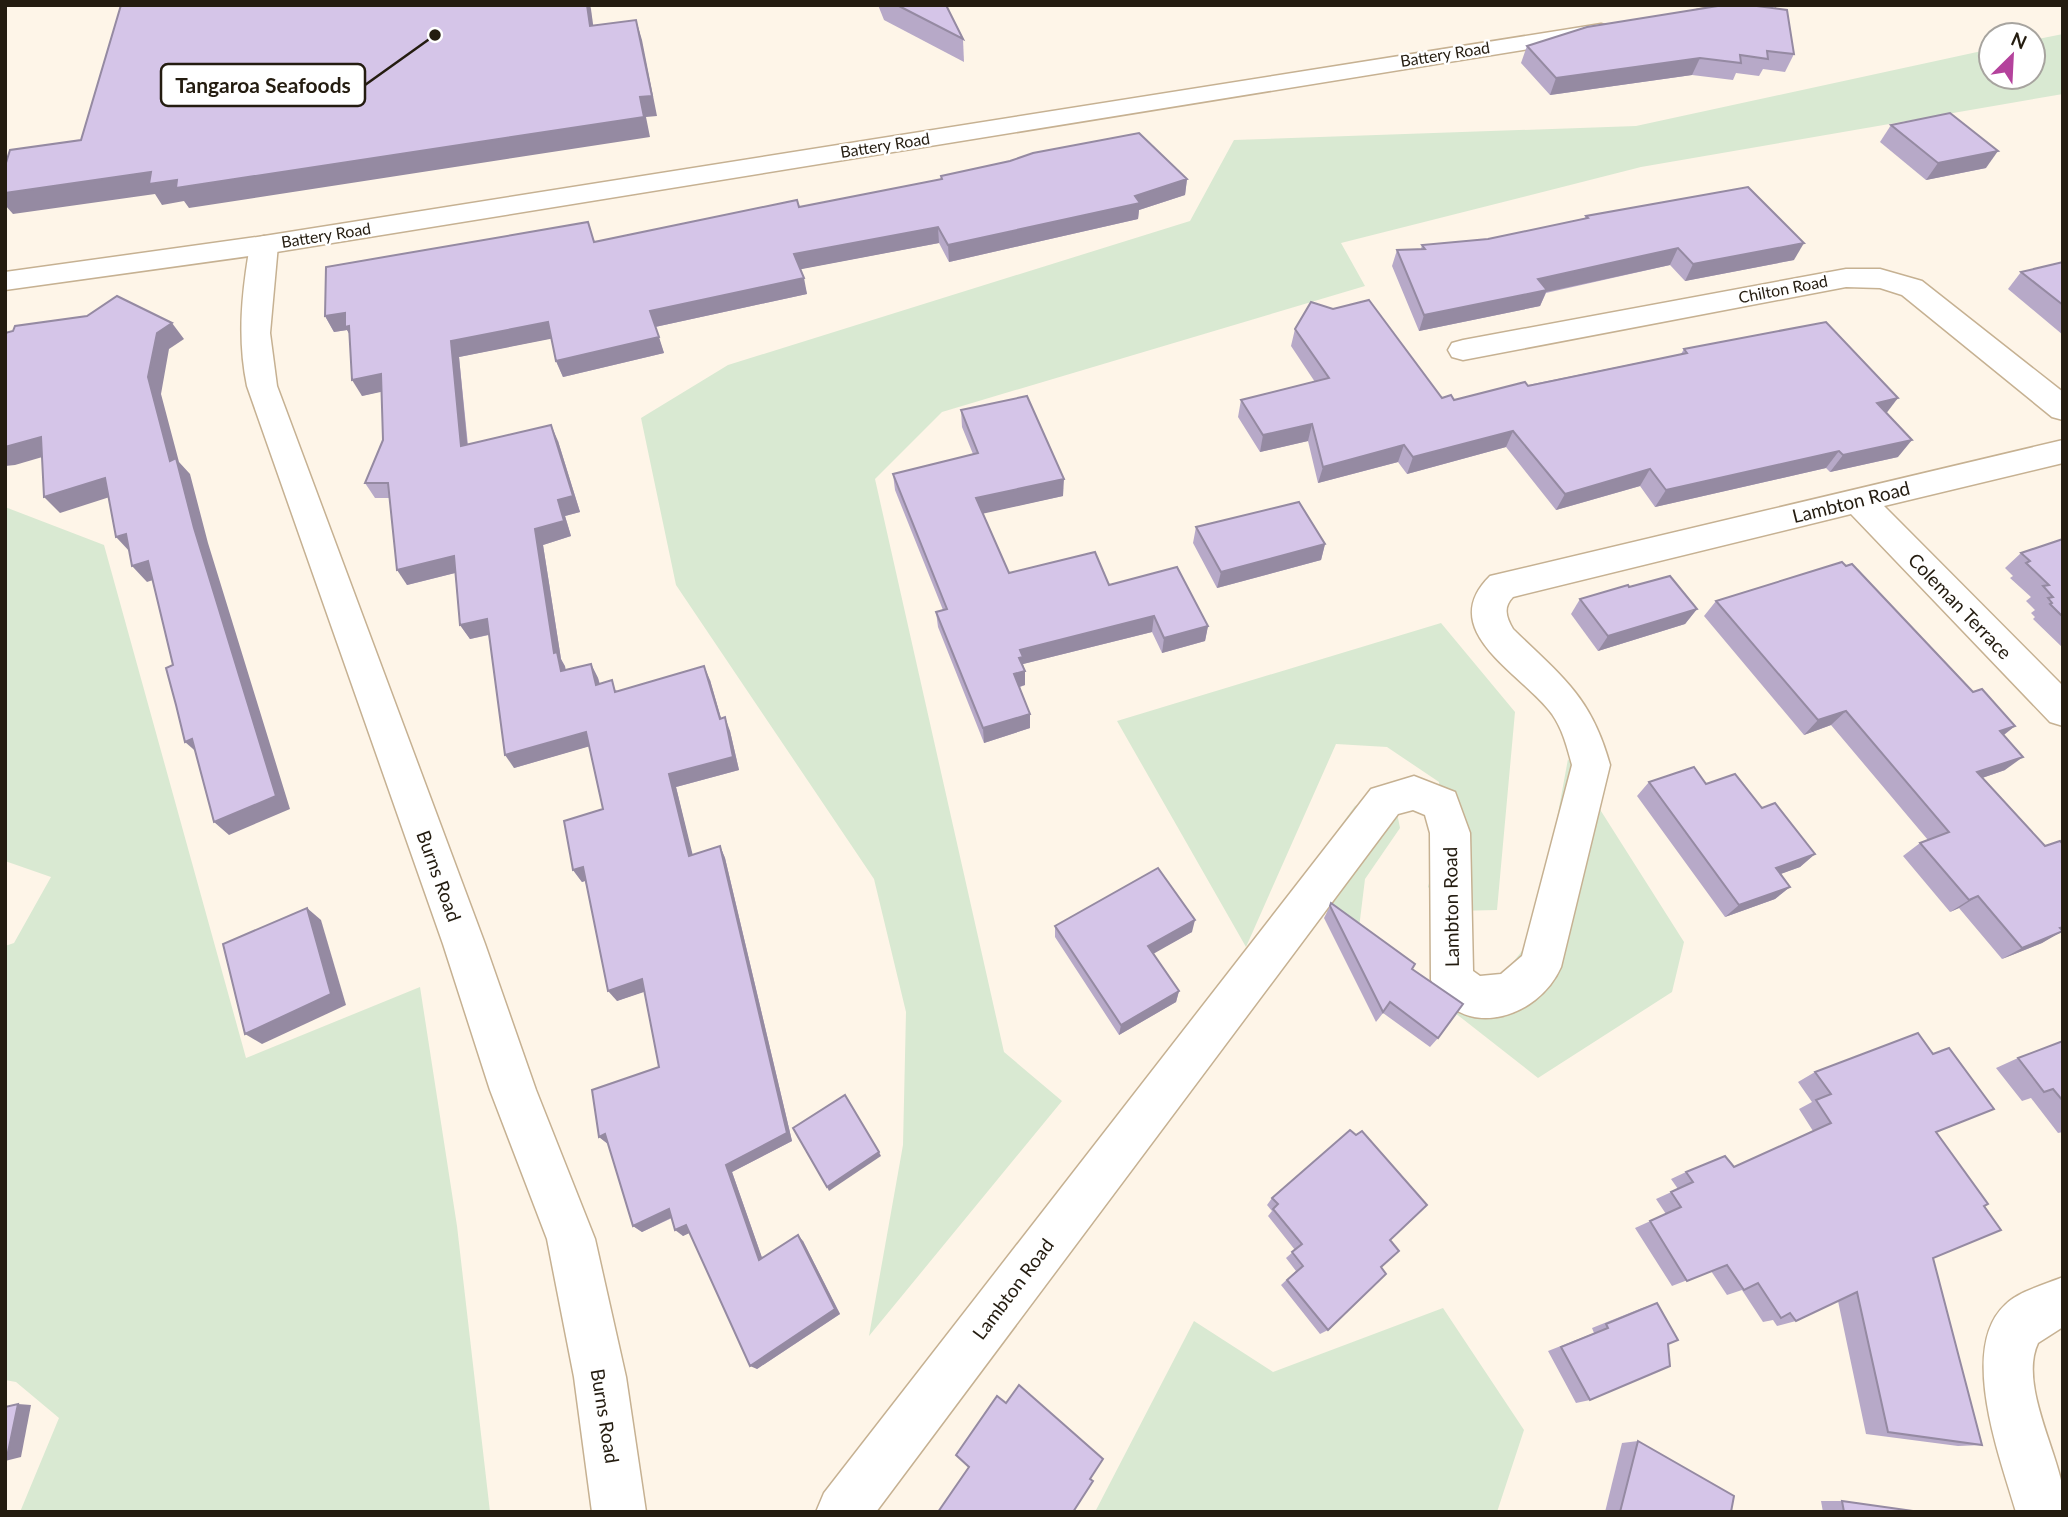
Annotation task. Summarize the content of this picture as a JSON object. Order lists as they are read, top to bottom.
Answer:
{
  "streets": {
    "street": [
      "Battery Road",
      "Chilton Road",
      "Lambton Road",
      "Coleman Terrace",
      "Burns Road"
    ]
  },
  "crossings": [
    ["Battery Road", "Burns Road"],
    ["Lambton Road", "Coleman Terrace"]
  ],
  "places": ["Tangaroa Seafoods"],
  "north": "top right"
}
